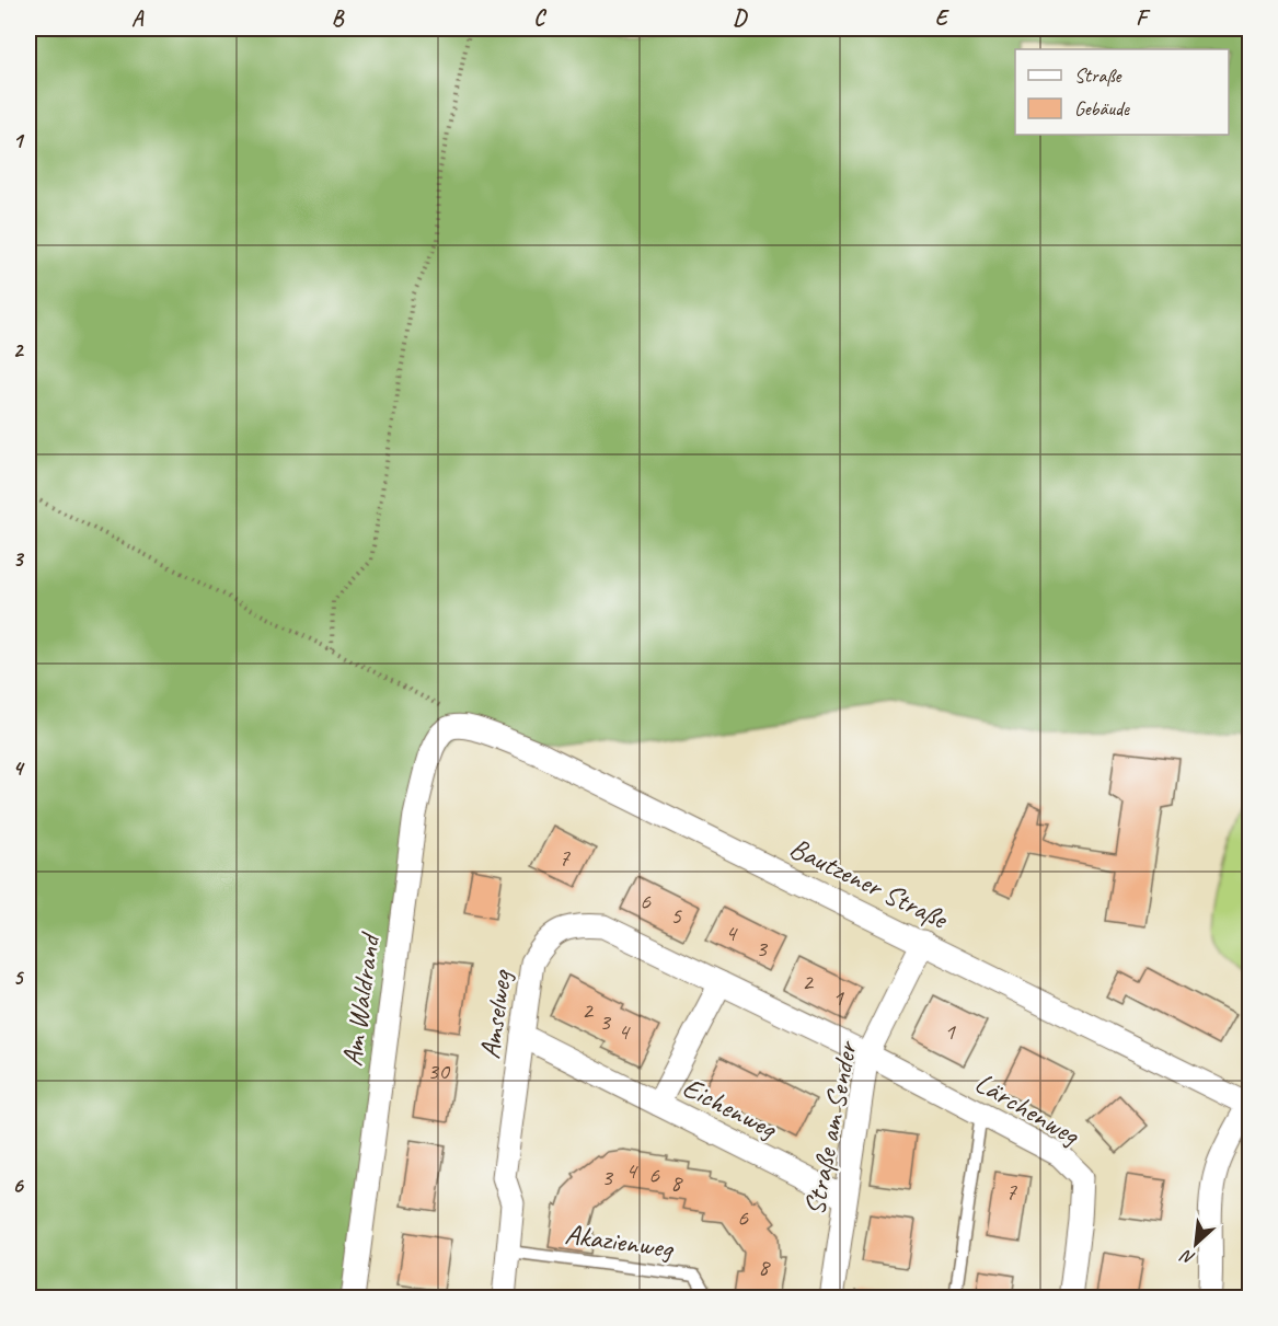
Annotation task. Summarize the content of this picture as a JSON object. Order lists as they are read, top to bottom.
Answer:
{
  "streets": {
    "street": [
      "Bautzener Straße",
      "Am Waldrand",
      "Amselweg",
      "Eichenweg",
      "Lärchenweg",
      "Straße am Sender"
    ],
    "lane": ["Akazienweg"]
  },
  "crossings": [
    ["Bautzener Straße", "Am Waldrand"],
    ["Bautzener Straße", "Straße am Sender"],
    ["Amselweg", "Eichenweg"],
    ["Amselweg", "Lärchenweg"],
    ["Amselweg", "Straße am Sender"],
    ["Amselweg", "Akazienweg"],
    ["Eichenweg", "Straße am Sender"],
    ["Lärchenweg", "Straße am Sender"]
  ],
  "house_numbers": [
    "7",
    "6",
    "5",
    "4",
    "3",
    "2",
    "1",
    "2",
    "3",
    "4",
    "1",
    "30",
    "4",
    "6",
    "3",
    "8",
    "7",
    "6",
    "8"
  ],
  "legend": ["Straße", "Gebäude"],
  "north": "bottom left",
  "grid": {
    "columns": [
      "A",
      "B",
      "C",
      "D",
      "E",
      "F"
    ],
    "rows": [
      "1",
      "2",
      "3",
      "4",
      "5",
      "6"
    ]
  }
}
